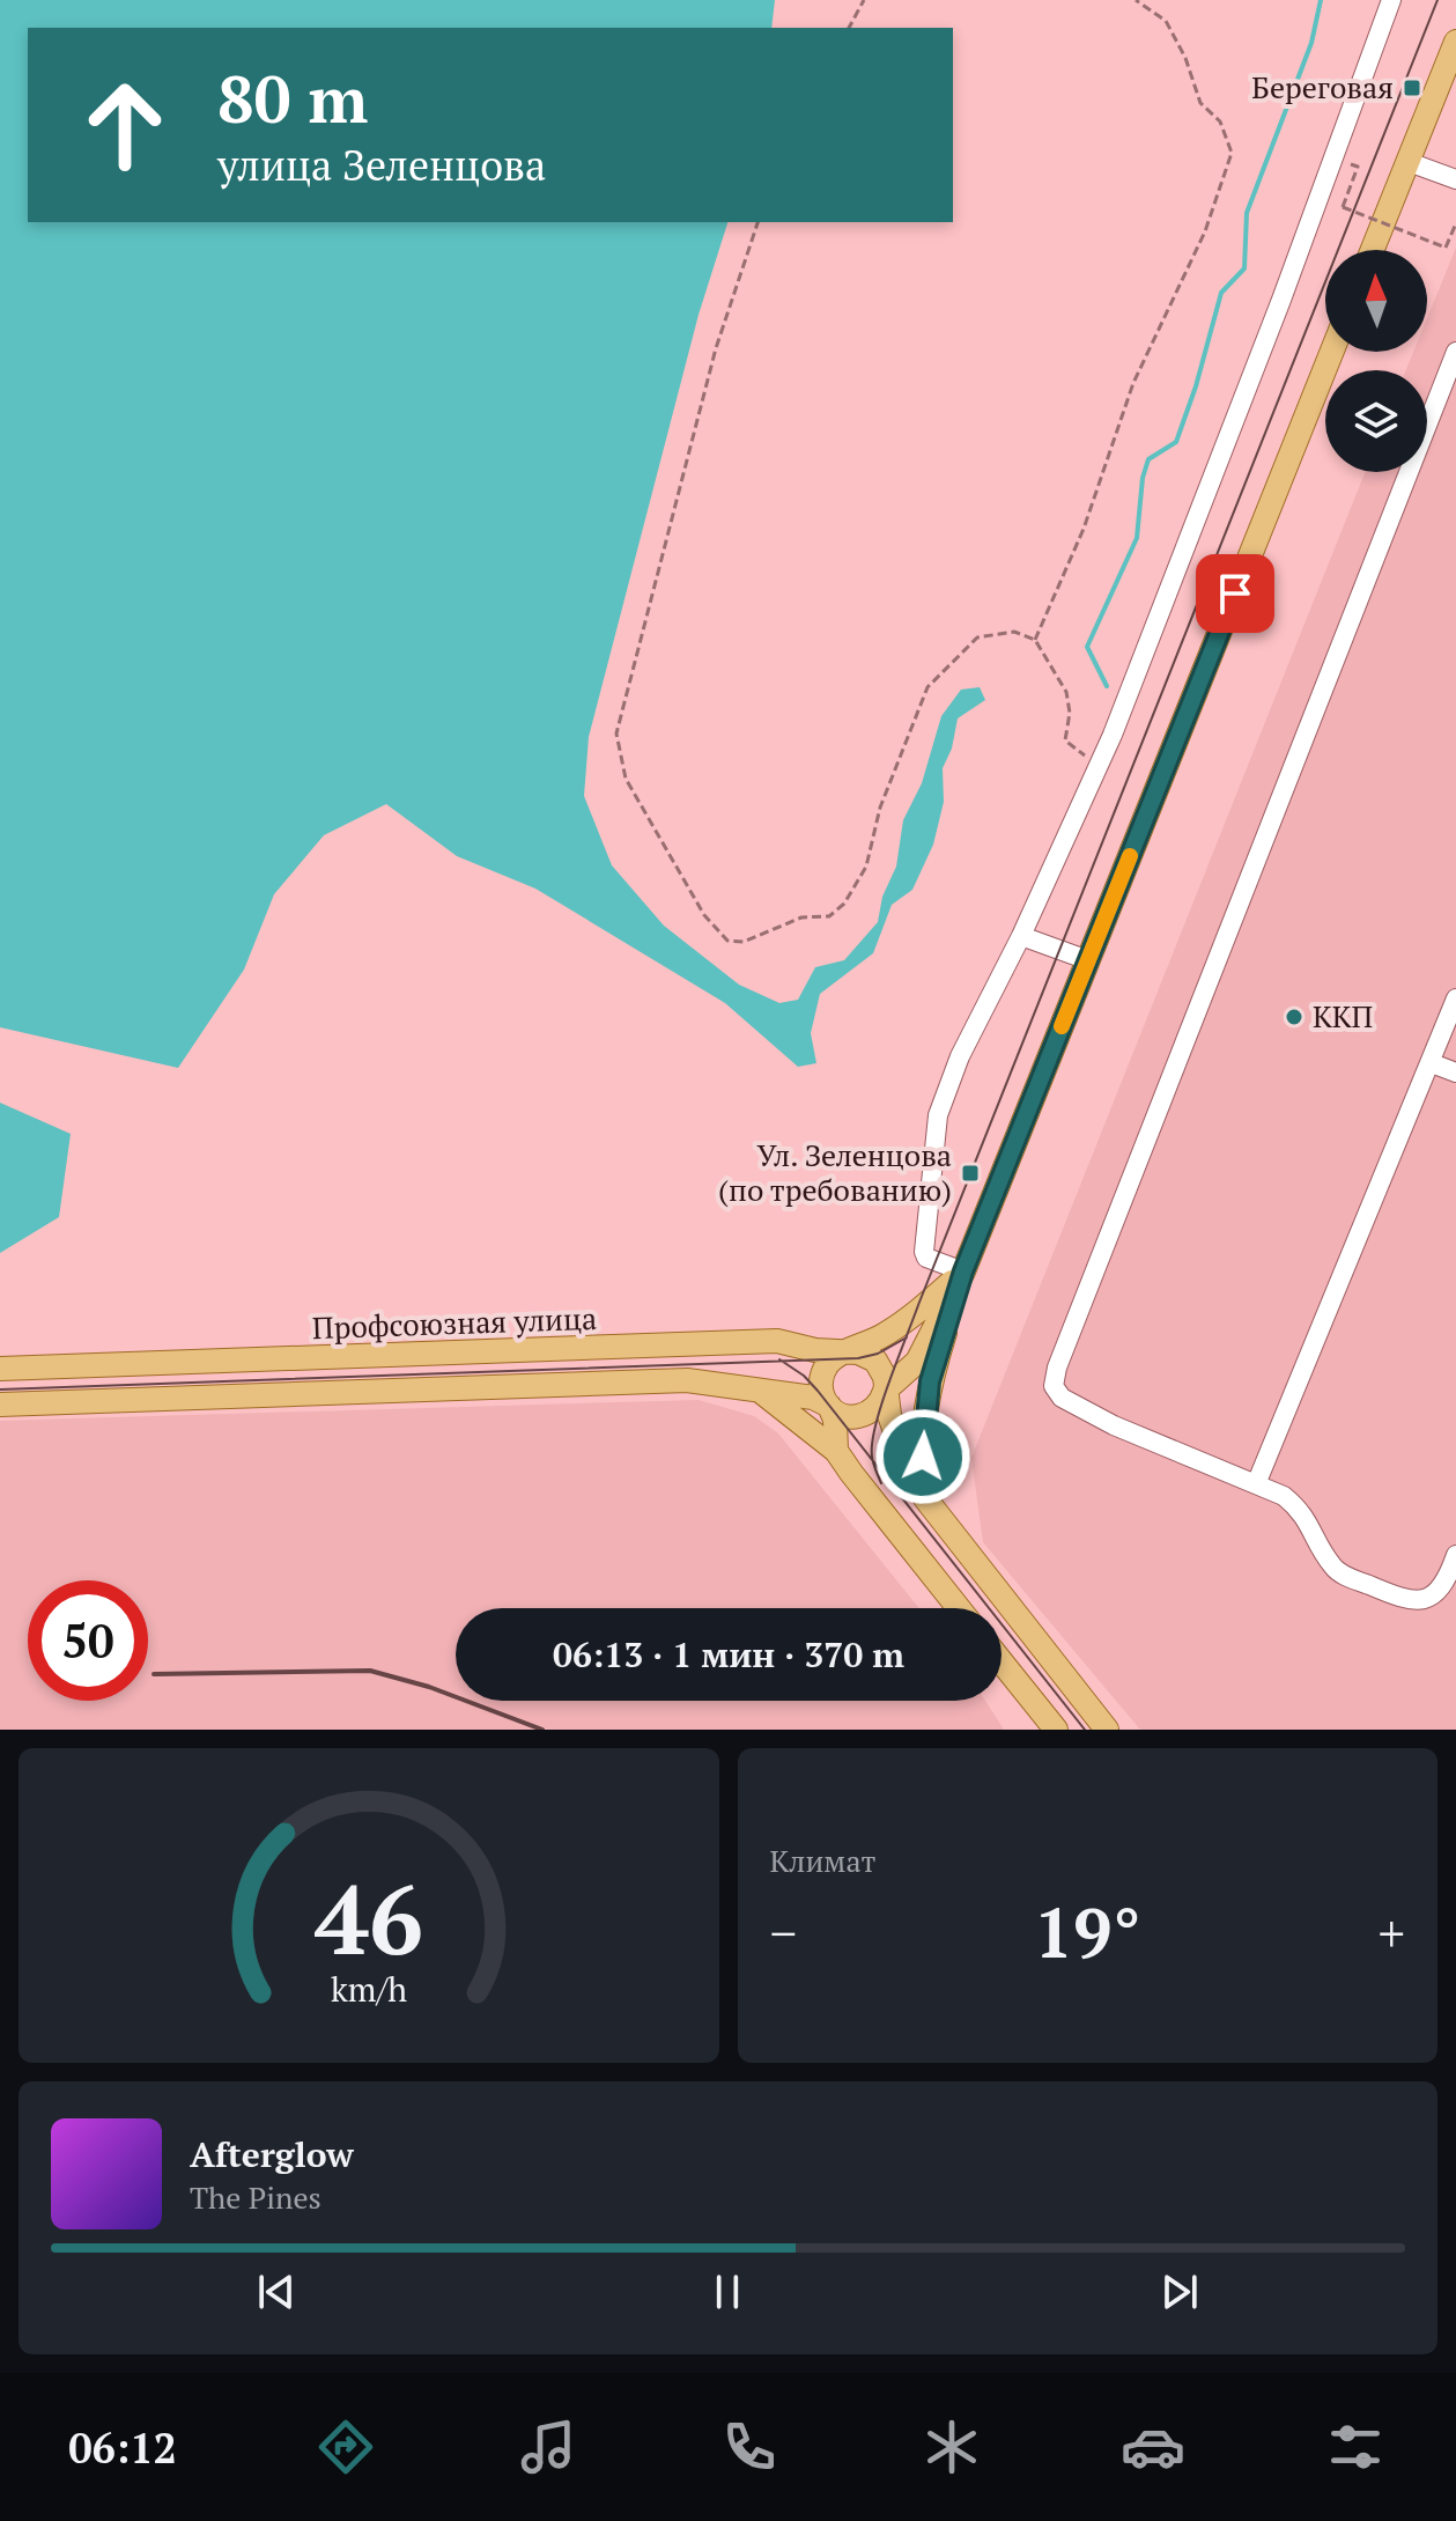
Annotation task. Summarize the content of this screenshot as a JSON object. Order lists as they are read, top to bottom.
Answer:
{
  "streets": {
    "main road": ["Профсоюзная улица"]
  },
  "places": {
    "transit": ["Береговая", "Ул. Зеленцова (по требованию)"],
    "other": ["ККП"]
  },
  "north": "top",
  "page": {
    "turn": ["80 m", "улица Зеленцова"],
    "limit": "50",
    "trip": "06:13 · 1 мин · 370 m",
    "tile": "Климат",
    "heat": ["−", "19°", "+"],
    "song": ["Afterglow", "The Pines"],
    "tabs": "06:12",
    "gauge": ["46", "km/h"]
  }
}
